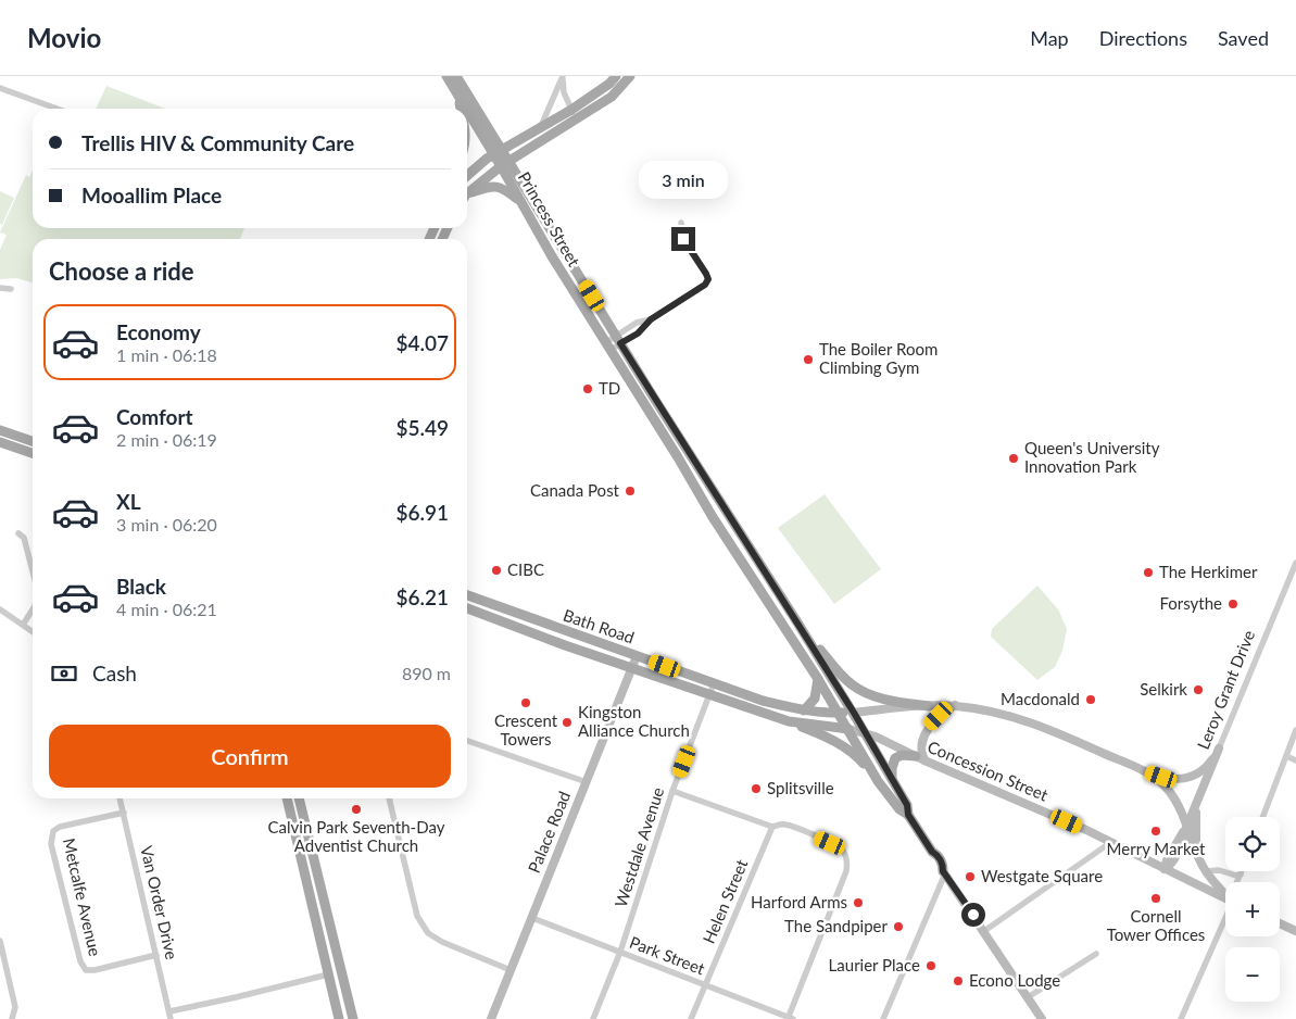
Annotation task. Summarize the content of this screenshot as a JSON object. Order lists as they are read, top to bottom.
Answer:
{
  "streets": {
    "main road": [
      "Princess Street",
      "Bath Road",
      "Leroy Grant Drive",
      "Concession Street",
      "Palace Road"
    ],
    "street": [
      "Westdale Avenue",
      "Metcalfe Avenue",
      "Helen Street",
      "Van Order Drive",
      "Park Street"
    ]
  },
  "crossings": [
    ["Princess Street", "Bath Road"],
    ["Princess Street", "Concession Street"],
    ["Bath Road", "Concession Street"],
    ["Bath Road", "Palace Road"],
    ["Bath Road", "Westdale Avenue"],
    ["Leroy Grant Drive", "Concession Street"],
    ["Palace Road", "Park Street"],
    ["Westdale Avenue", "Park Street"],
    ["Metcalfe Avenue", "Van Order Drive"],
    ["Helen Street", "Park Street"]
  ],
  "places": [
    "The Boiler Room Climbing Gym",
    "TD",
    "Queen's University Innovation Park",
    "Canada Post",
    "CIBC",
    "The Herkimer",
    "Forsythe",
    "Selkirk",
    "Macdonald",
    "Crescent Towers",
    "Kingston Alliance Church",
    "Splitsville",
    "Calvin Park Seventh-Day Adventist Church",
    "Merry Market",
    "Westgate Square",
    "Cornell Tower Offices",
    "Harford Arms",
    "The Sandpiper",
    "Laurier Place",
    "Econo Lodge"
  ],
  "page": {
    "header": "Movio",
    "nav": ["Map", "Directions", "Saved"],
    "banner": ["Trellis HIV & Community Care", "Mooallim Place"],
    "bubble": "3 min",
    "heading": "Choose a ride",
    "list": [
      {
        "name": "Economy",
        "note": "1 min · 06:18",
        "value": "$4.07"
      },
      {
        "name": "Comfort",
        "note": "2 min · 06:19",
        "value": "$5.49"
      },
      {
        "name": "XL",
        "note": "3 min · 06:20",
        "value": "$6.91"
      },
      {
        "name": "Black",
        "note": "4 min · 06:21",
        "value": "$6.21"
      }
    ],
    "pay": ["Cash", "890 m"],
    "buttons": "Confirm",
    "map_buttons": ["+", "−"]
  }
}
